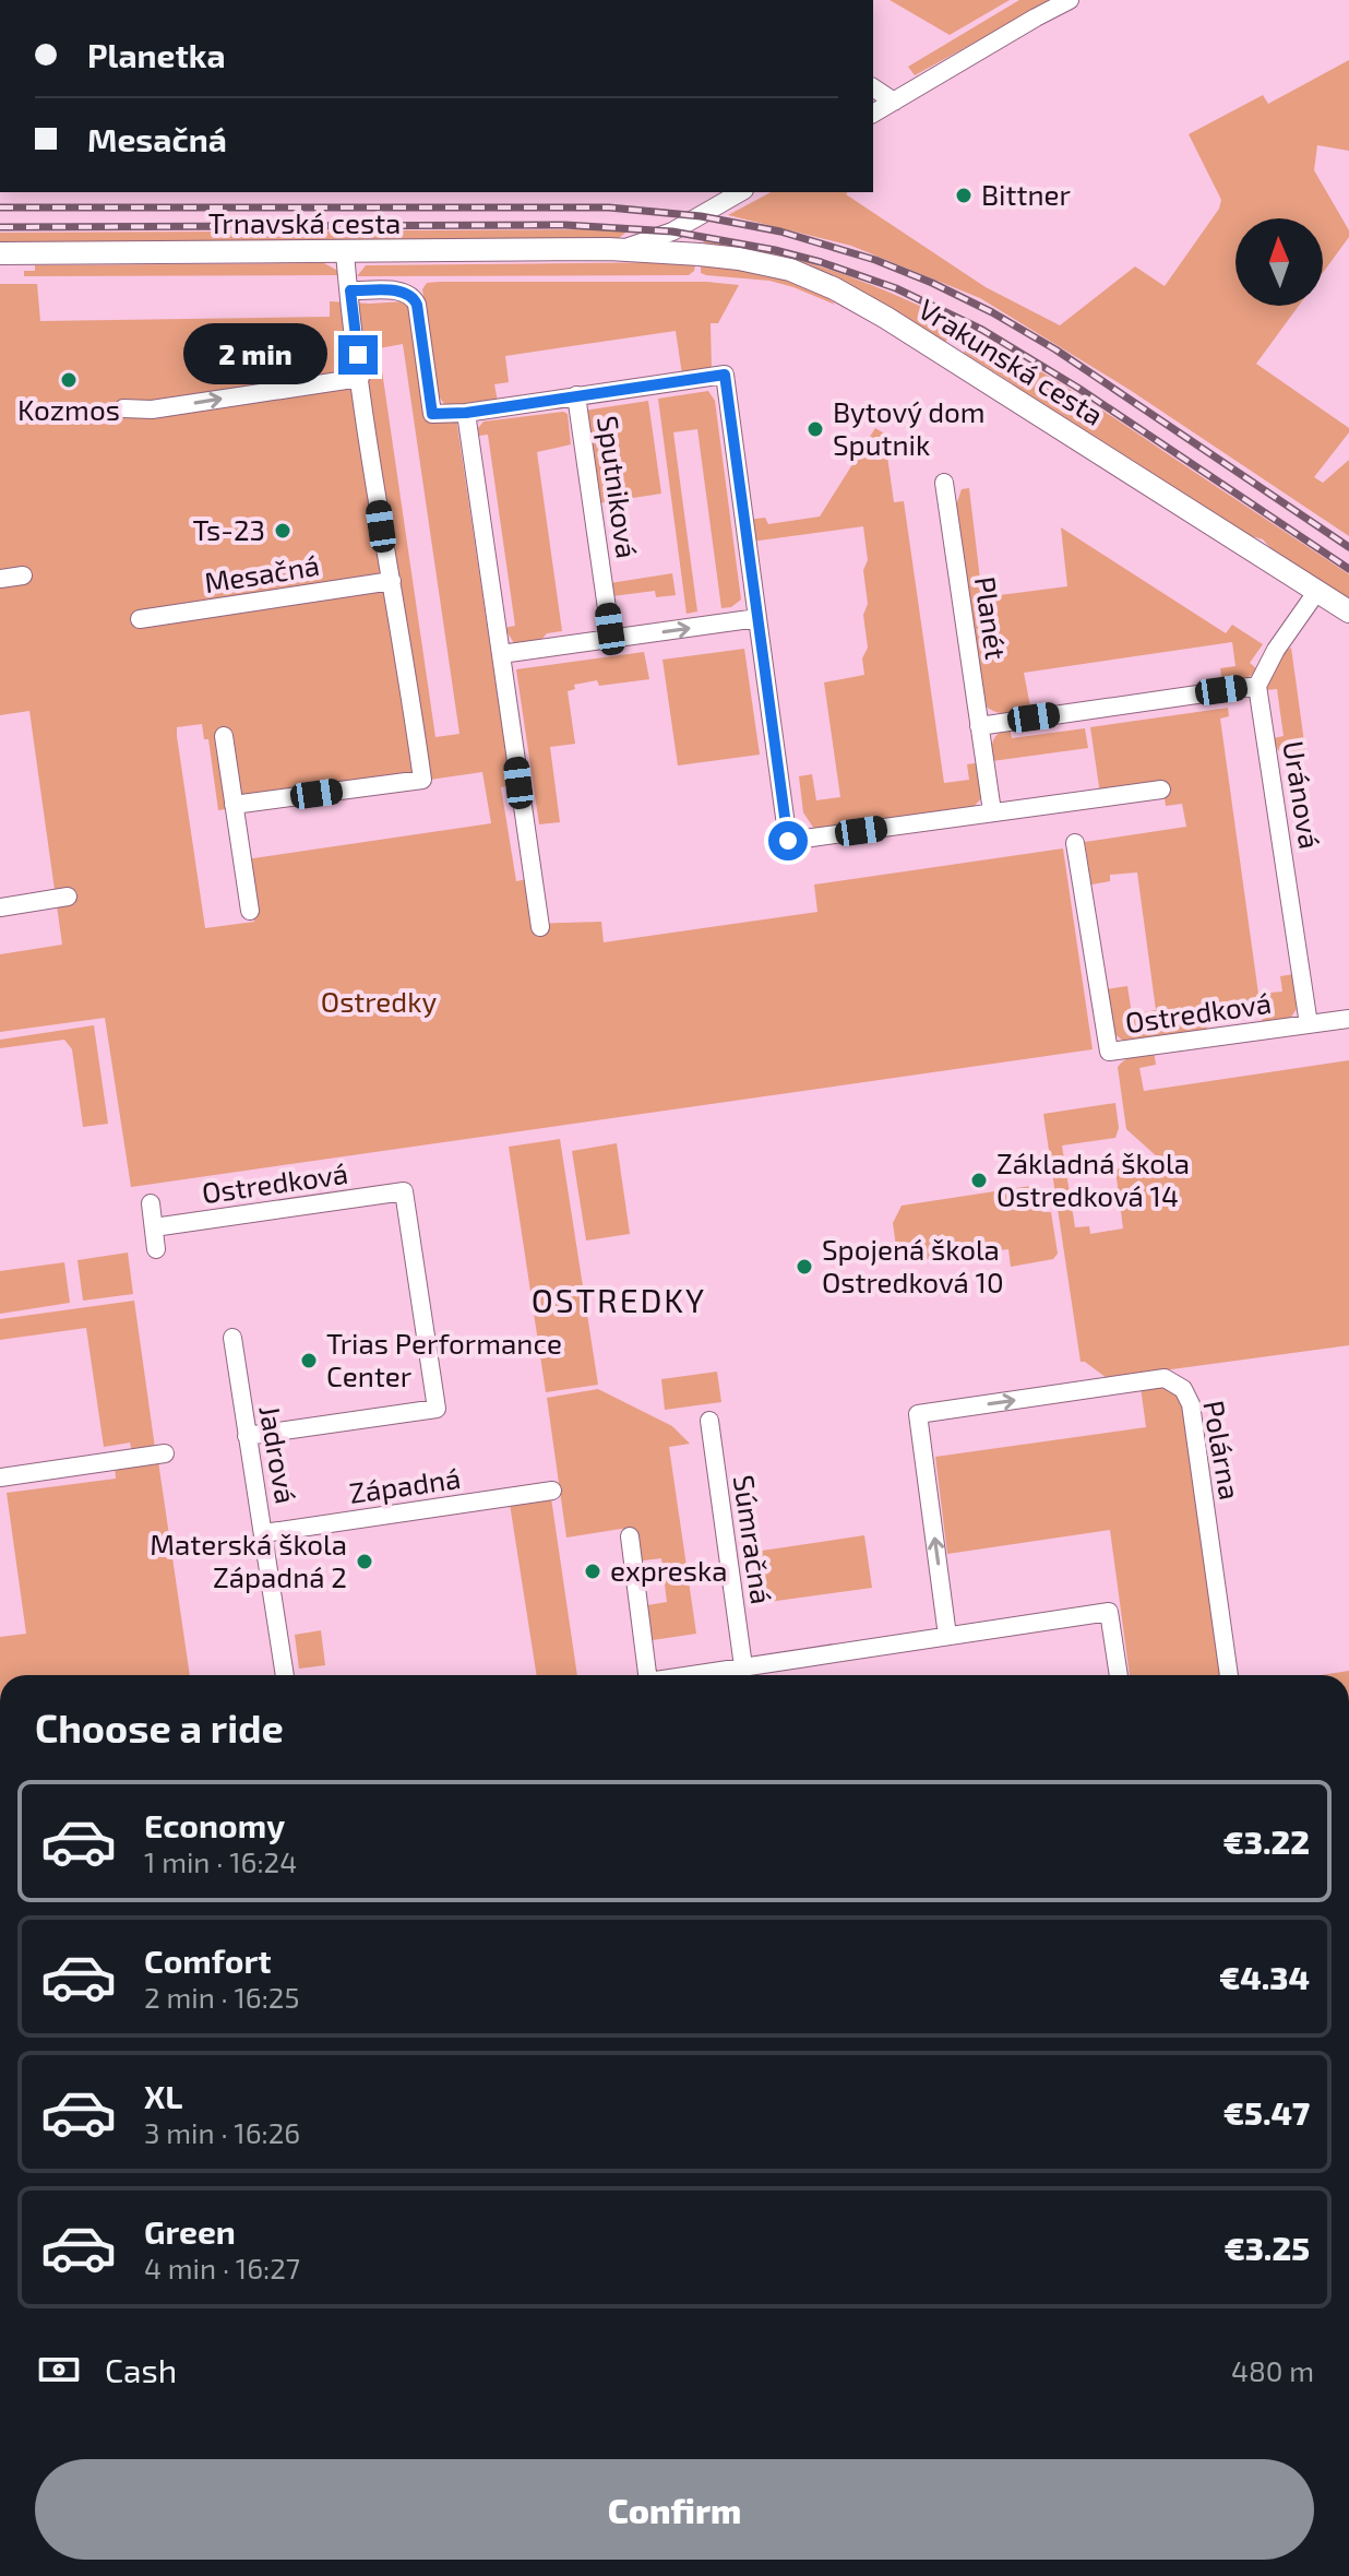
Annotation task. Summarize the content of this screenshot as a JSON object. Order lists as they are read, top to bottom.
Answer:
{
  "streets": {
    "main road": ["Trnavská cesta", "Vrakunská cesta"],
    "street": [
      "Sputniková",
      "Mesačná",
      "Planét",
      "Uránová",
      "Ostredková",
      "Polárna",
      "Jadrová",
      "Západná",
      "Súmračná"
    ]
  },
  "crossings": [
    ["Trnavská cesta", "Vrakunská cesta"],
    ["Sputniková", "Planét"],
    ["Uránová", "Ostredková"],
    ["Ostredková", "Jadrová"],
    ["Jadrová", "Západná"]
  ],
  "districts": ["OSTREDKY"],
  "parks": ["Ostredky"],
  "places": [
    "Bittner",
    "Kozmos",
    "Bytový dom Sputnik",
    "Ts-23",
    "Základná škola Ostredková 14",
    "Spojená škola Ostredková 10",
    "Trias Performance Center",
    "Materská škola Západná 2",
    "expreska"
  ],
  "north": "top",
  "page": {
    "banner": ["Planetka", "Mesačná"],
    "bubble": "2 min",
    "heading": "Choose a ride",
    "list": [
      {
        "name": "Economy",
        "note": "1 min · 16:24",
        "value": "€3.22"
      },
      {
        "name": "Comfort",
        "note": "2 min · 16:25",
        "value": "€4.34"
      },
      {
        "name": "XL",
        "note": "3 min · 16:26",
        "value": "€5.47"
      },
      {
        "name": "Green",
        "note": "4 min · 16:27",
        "value": "€3.25"
      }
    ],
    "pay": ["Cash", "480 m"],
    "buttons": "Confirm"
  }
}
